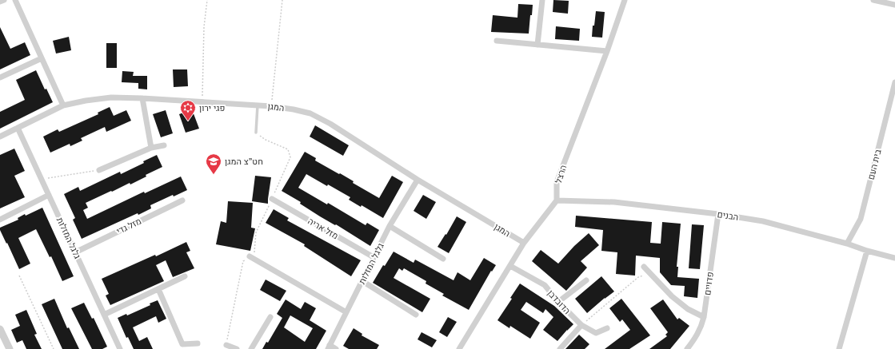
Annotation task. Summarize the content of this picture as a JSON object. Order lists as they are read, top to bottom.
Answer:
{
  "streets": {
    "street": [
      "המגן",
      "בית העם",
      "הרצל",
      "הבנים",
      "מזל גדי",
      "מזל אריה",
      "גלגל המזלות",
      "פדויים",
      "הדובדבן"
    ]
  },
  "crossings": [
    ["המגן", "גלגל המזלות"],
    ["בית העם", "הבנים"],
    ["הרצל", "הבנים"],
    ["הבנים", "פדויים"],
    ["מזל גדי", "גלגל המזלות"],
    ["מזל אריה", "גלגל המזלות"]
  ],
  "places": {
    "synagogue": ["פגי ירון"],
    "school or university": ["חט\"צ המגן"]
  }
}
